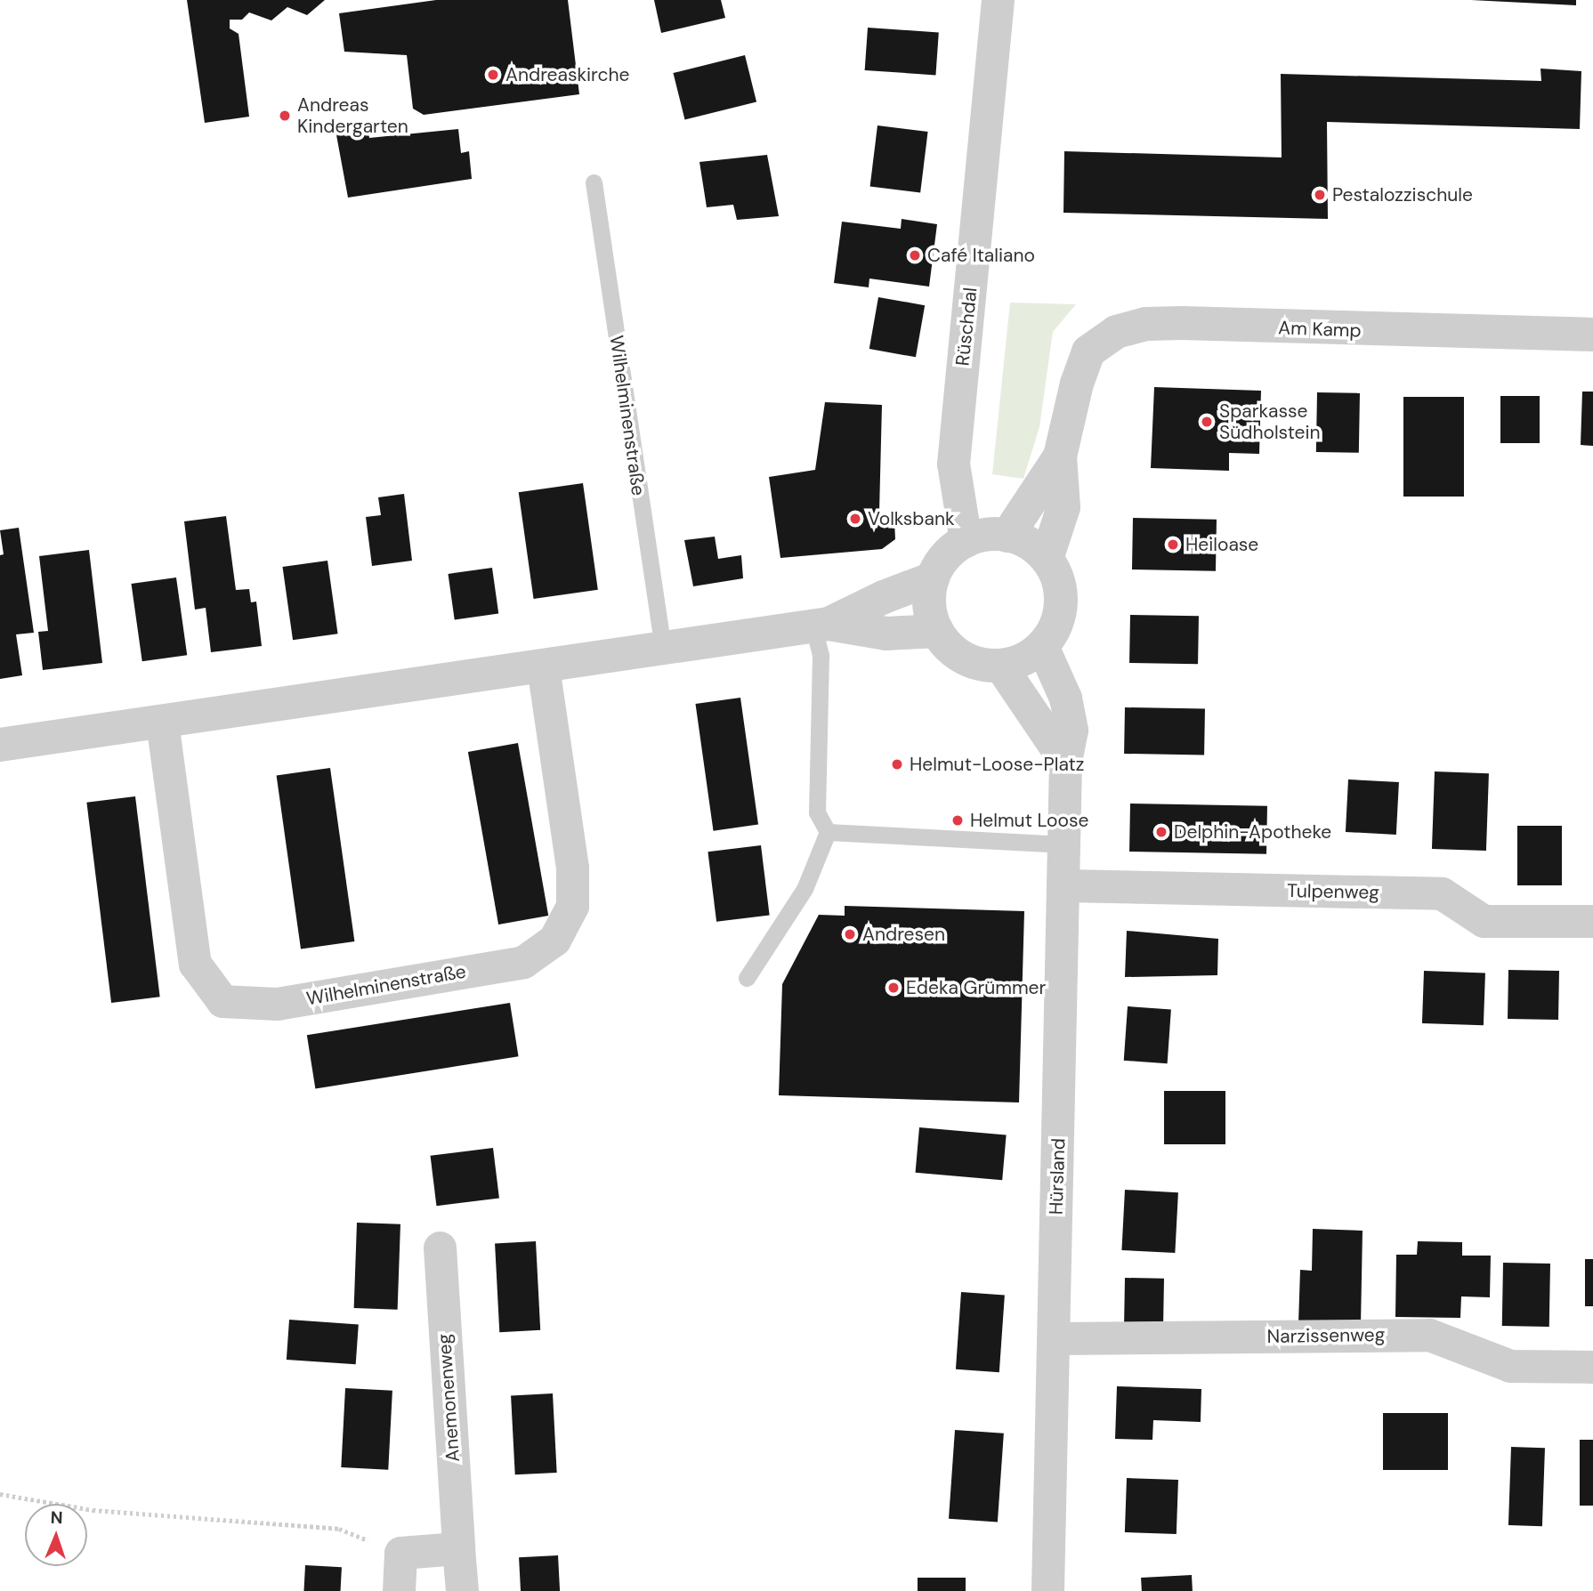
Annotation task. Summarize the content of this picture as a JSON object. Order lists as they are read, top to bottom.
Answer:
{
  "streets": {
    "street": [
      "Rüschdal",
      "Am Kamp",
      "Wilhelminenstraße",
      "Tulpenweg",
      "Hürsland",
      "Narzissenweg",
      "Anemonenweg"
    ]
  },
  "crossings": [
    ["Rüschdal", "Hürsland"],
    ["Tulpenweg", "Hürsland"],
    ["Hürsland", "Narzissenweg"]
  ],
  "places": [
    "Andreaskirche",
    "Andreas Kindergarten",
    "Pestalozzischule",
    "Café Italiano",
    "Sparkasse Südholstein",
    "Volksbank",
    "Heiloase",
    "Helmut-Loose-Platz",
    "Helmut Loose",
    "Delphin-Apotheke",
    "Andresen",
    "Edeka Grümmer"
  ],
  "north": "top"
}
